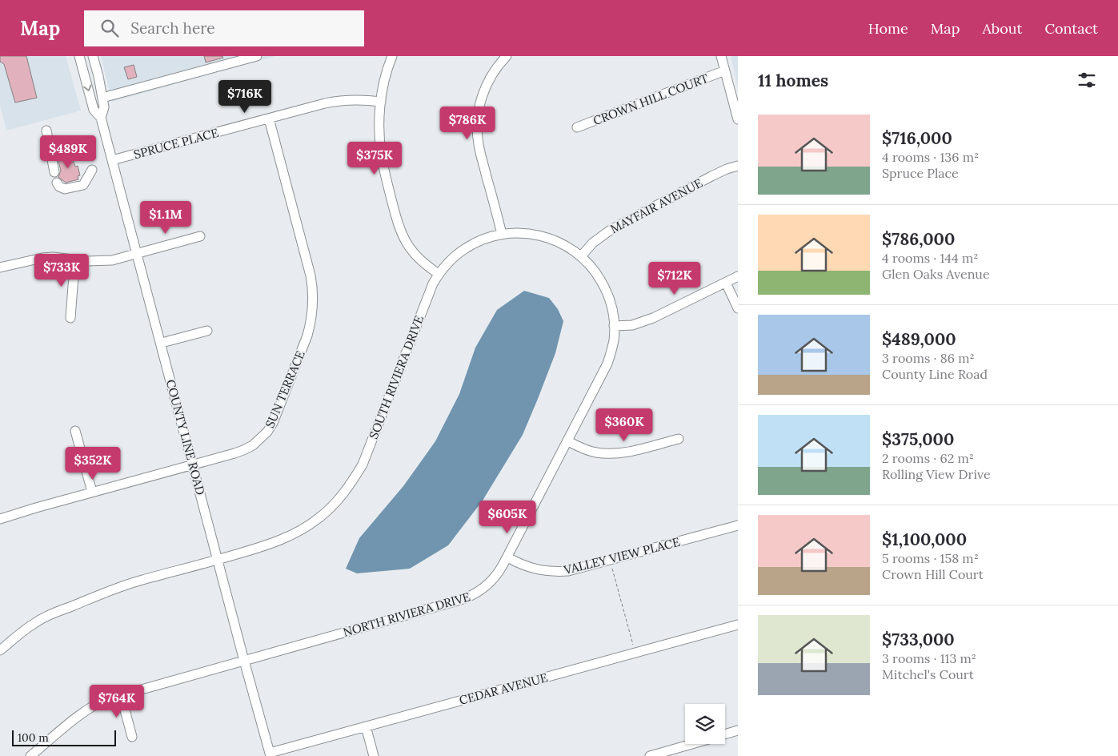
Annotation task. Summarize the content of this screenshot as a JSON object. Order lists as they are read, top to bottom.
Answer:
{
  "streets": {
    "street": [
      "CROWN HILL COURT",
      "SPRUCE PLACE",
      "MAYFAIR AVENUE",
      "SOUTH RIVIERA DRIVE",
      "SUN TERRACE",
      "COUNTY LINE ROAD",
      "VALLEY VIEW PLACE",
      "NORTH RIVIERA DRIVE",
      "CEDAR AVENUE"
    ]
  },
  "crossings": [
    ["SPRUCE PLACE", "SUN TERRACE"],
    ["SPRUCE PLACE", "COUNTY LINE ROAD"],
    ["MAYFAIR AVENUE", "SOUTH RIVIERA DRIVE"],
    ["MAYFAIR AVENUE", "NORTH RIVIERA DRIVE"],
    ["SOUTH RIVIERA DRIVE", "COUNTY LINE ROAD"],
    ["SOUTH RIVIERA DRIVE", "NORTH RIVIERA DRIVE"],
    ["SUN TERRACE", "COUNTY LINE ROAD"],
    ["COUNTY LINE ROAD", "NORTH RIVIERA DRIVE"],
    ["COUNTY LINE ROAD", "CEDAR AVENUE"],
    ["VALLEY VIEW PLACE", "NORTH RIVIERA DRIVE"]
  ],
  "scale_bar": "100 m",
  "page": {
    "header": "Map",
    "search": "Search here",
    "nav": [
      "Home",
      "Map",
      "About",
      "Contact"
    ],
    "heading": "11 homes",
    "price": [
      "$716K",
      "$786K",
      "$489K",
      "$375K",
      "$1.1M",
      "$733K",
      "$712K",
      "$360K",
      "$352K",
      "$605K",
      "$764K"
    ],
    "list": [
      {
        "name": "$716,000",
        "note": "4 rooms · 136 m² · Spruce Place"
      },
      {
        "name": "$786,000",
        "note": "4 rooms · 144 m² · Glen Oaks Avenue"
      },
      {
        "name": "$489,000",
        "note": "3 rooms · 86 m² · County Line Road"
      },
      {
        "name": "$375,000",
        "note": "2 rooms · 62 m² · Rolling View Drive"
      },
      {
        "name": "$1,100,000",
        "note": "5 rooms · 158 m² · Crown Hill Court"
      },
      {
        "name": "$733,000",
        "note": "3 rooms · 113 m² · Mitchel's Court"
      }
    ],
    "scale": "100 m"
  }
}
